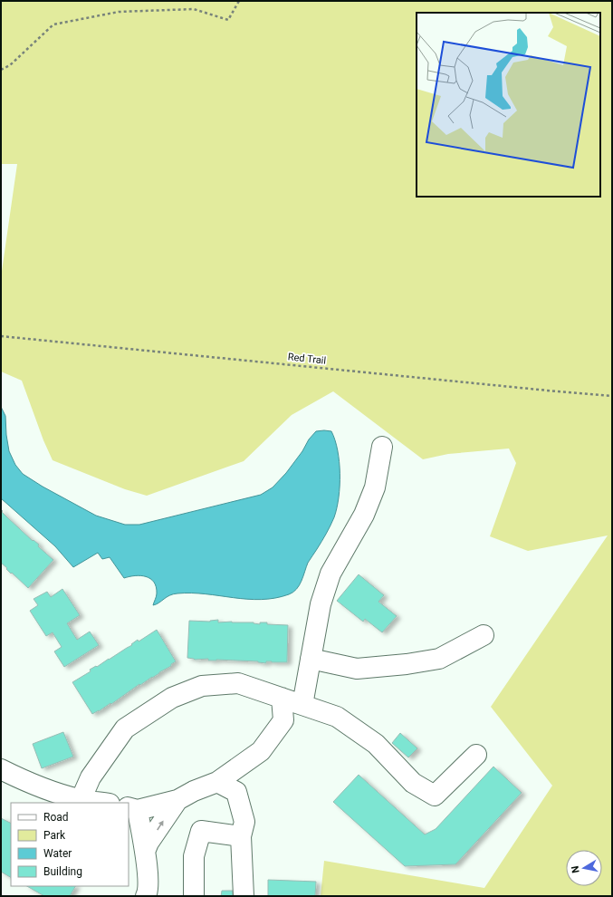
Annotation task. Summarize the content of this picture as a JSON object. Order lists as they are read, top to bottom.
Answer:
{
  "streets": {
    "path": ["Red Trail"]
  },
  "legend": [
    "Road",
    "Park",
    "Water",
    "Building"
  ],
  "north": "left"
}
